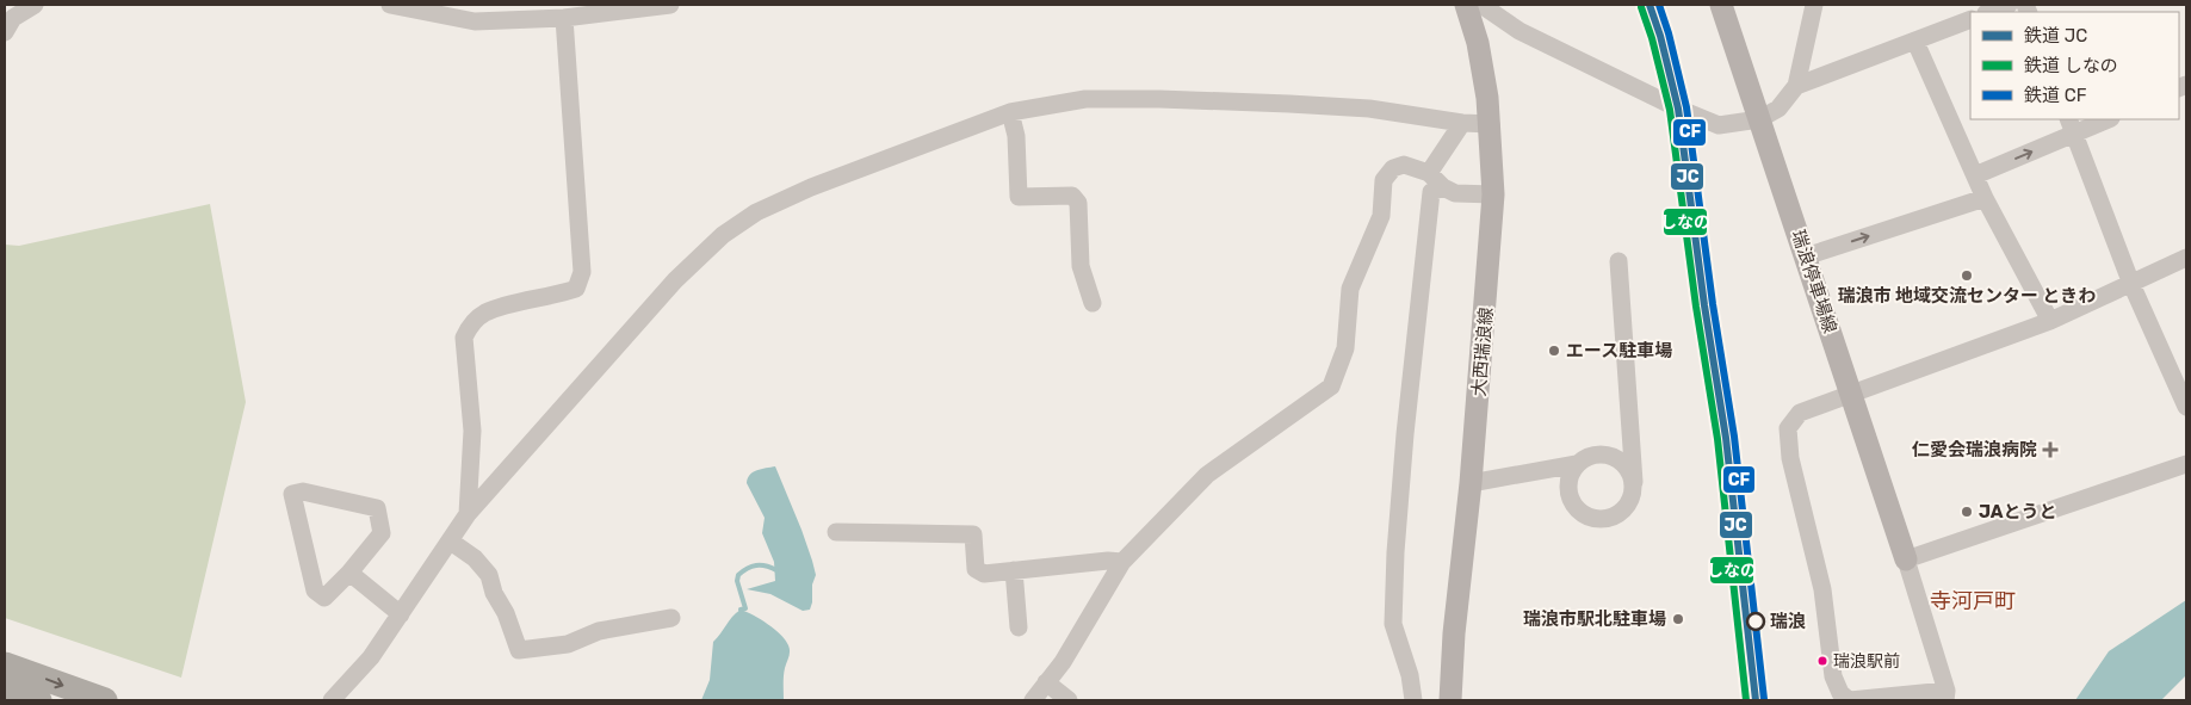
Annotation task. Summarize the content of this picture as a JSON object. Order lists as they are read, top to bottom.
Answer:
{
  "streets": {
    "main road": ["瑞浪停車場線", "大西瑞浪線"]
  },
  "districts": ["寺河戸町"],
  "places": {
    "other": [
      "瑞浪市 地域交流センター ときわ",
      "エース駐車場",
      "JAとうと",
      "瑞浪市駅北駐車場",
      "瑞浪",
      "瑞浪駅前"
    ],
    "health": ["仁愛会瑞浪病院"]
  },
  "lines": ["rail line JC", "rail line CF", "rail line しなの"],
  "legend": ["鉄道 JC", "鉄道 しなの", "鉄道 CF"]
}
